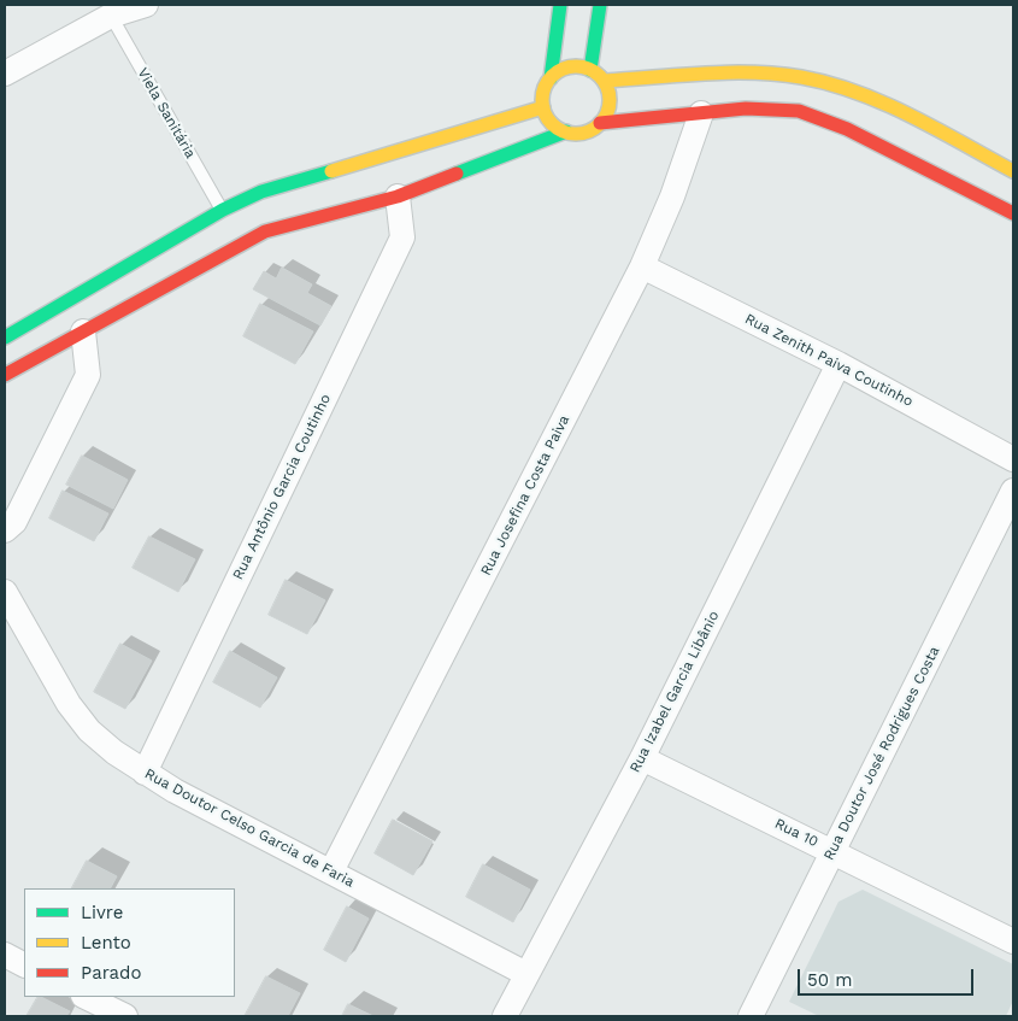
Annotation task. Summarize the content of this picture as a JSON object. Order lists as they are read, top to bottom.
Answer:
{
  "streets": {
    "street": [
      "Rua Zenith Paiva Coutinho",
      "Rua Antônio Garcia Coutinho",
      "Rua Josefina Costa Paiva",
      "Rua Izabel Garcia Libânio",
      "Rua Doutor José Rodrigues Costa",
      "Rua Doutor Celso Garcia de Faria",
      "Rua 10"
    ],
    "lane": ["Viela Sanitária"]
  },
  "crossings": [
    ["Rua Zenith Paiva Coutinho", "Rua Josefina Costa Paiva"],
    ["Rua Zenith Paiva Coutinho", "Rua Izabel Garcia Libânio"],
    ["Rua Antônio Garcia Coutinho", "Rua Doutor Celso Garcia de Faria"],
    ["Rua Josefina Costa Paiva", "Rua Doutor Celso Garcia de Faria"],
    ["Rua Izabel Garcia Libânio", "Rua Doutor Celso Garcia de Faria"],
    ["Rua Izabel Garcia Libânio", "Rua 10"],
    ["Rua Doutor José Rodrigues Costa", "Rua 10"]
  ],
  "legend": ["Livre", "Lento", "Parado"],
  "scale_bar": "50 m"
}
